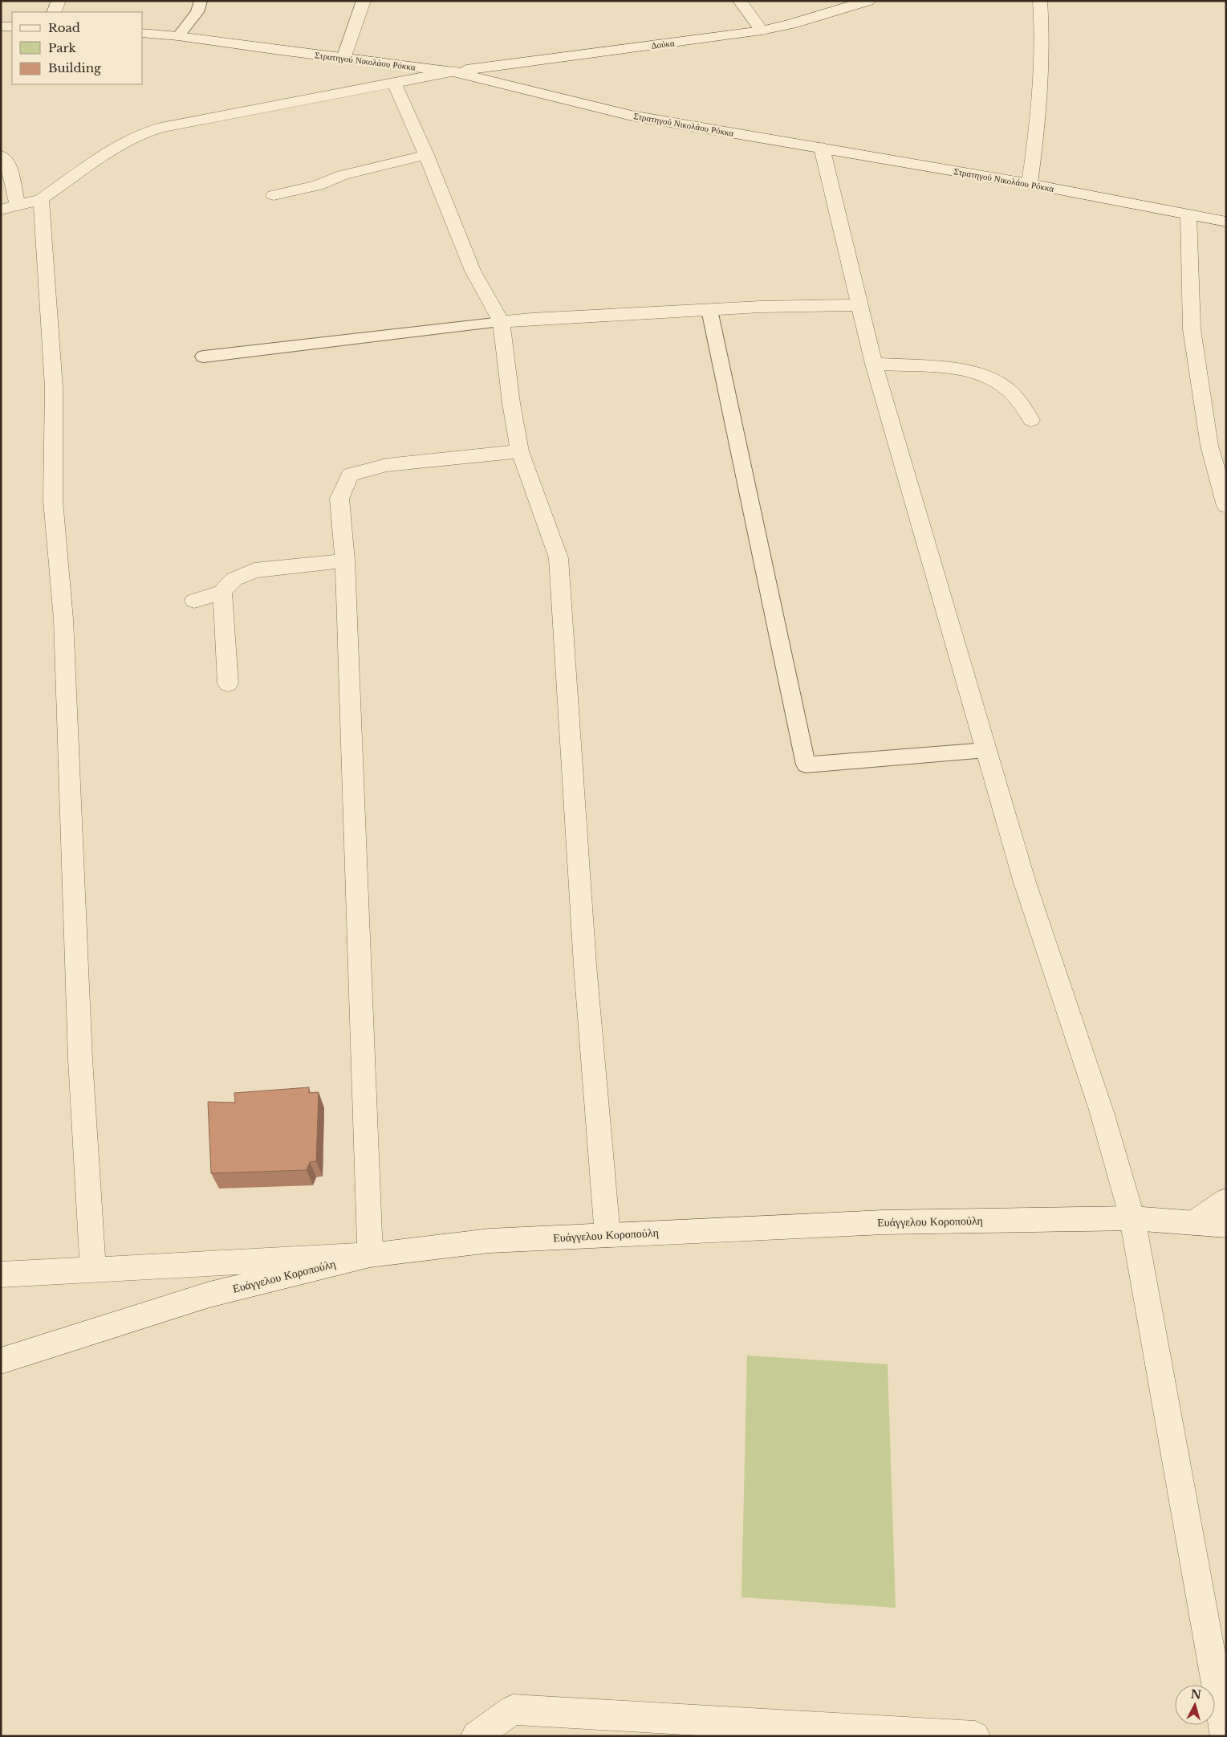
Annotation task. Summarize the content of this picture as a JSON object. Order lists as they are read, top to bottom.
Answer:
{
  "streets": {
    "street": ["Δούκα", "Στρατηγού Νικολάου Ρόκκα", "Ευάγγελου Κοροπούλη"]
  },
  "crossings": [
    ["Δούκα", "Στρατηγού Νικολάου Ρόκκα"]
  ],
  "legend": ["Road", "Park", "Building"],
  "north": "top"
}
